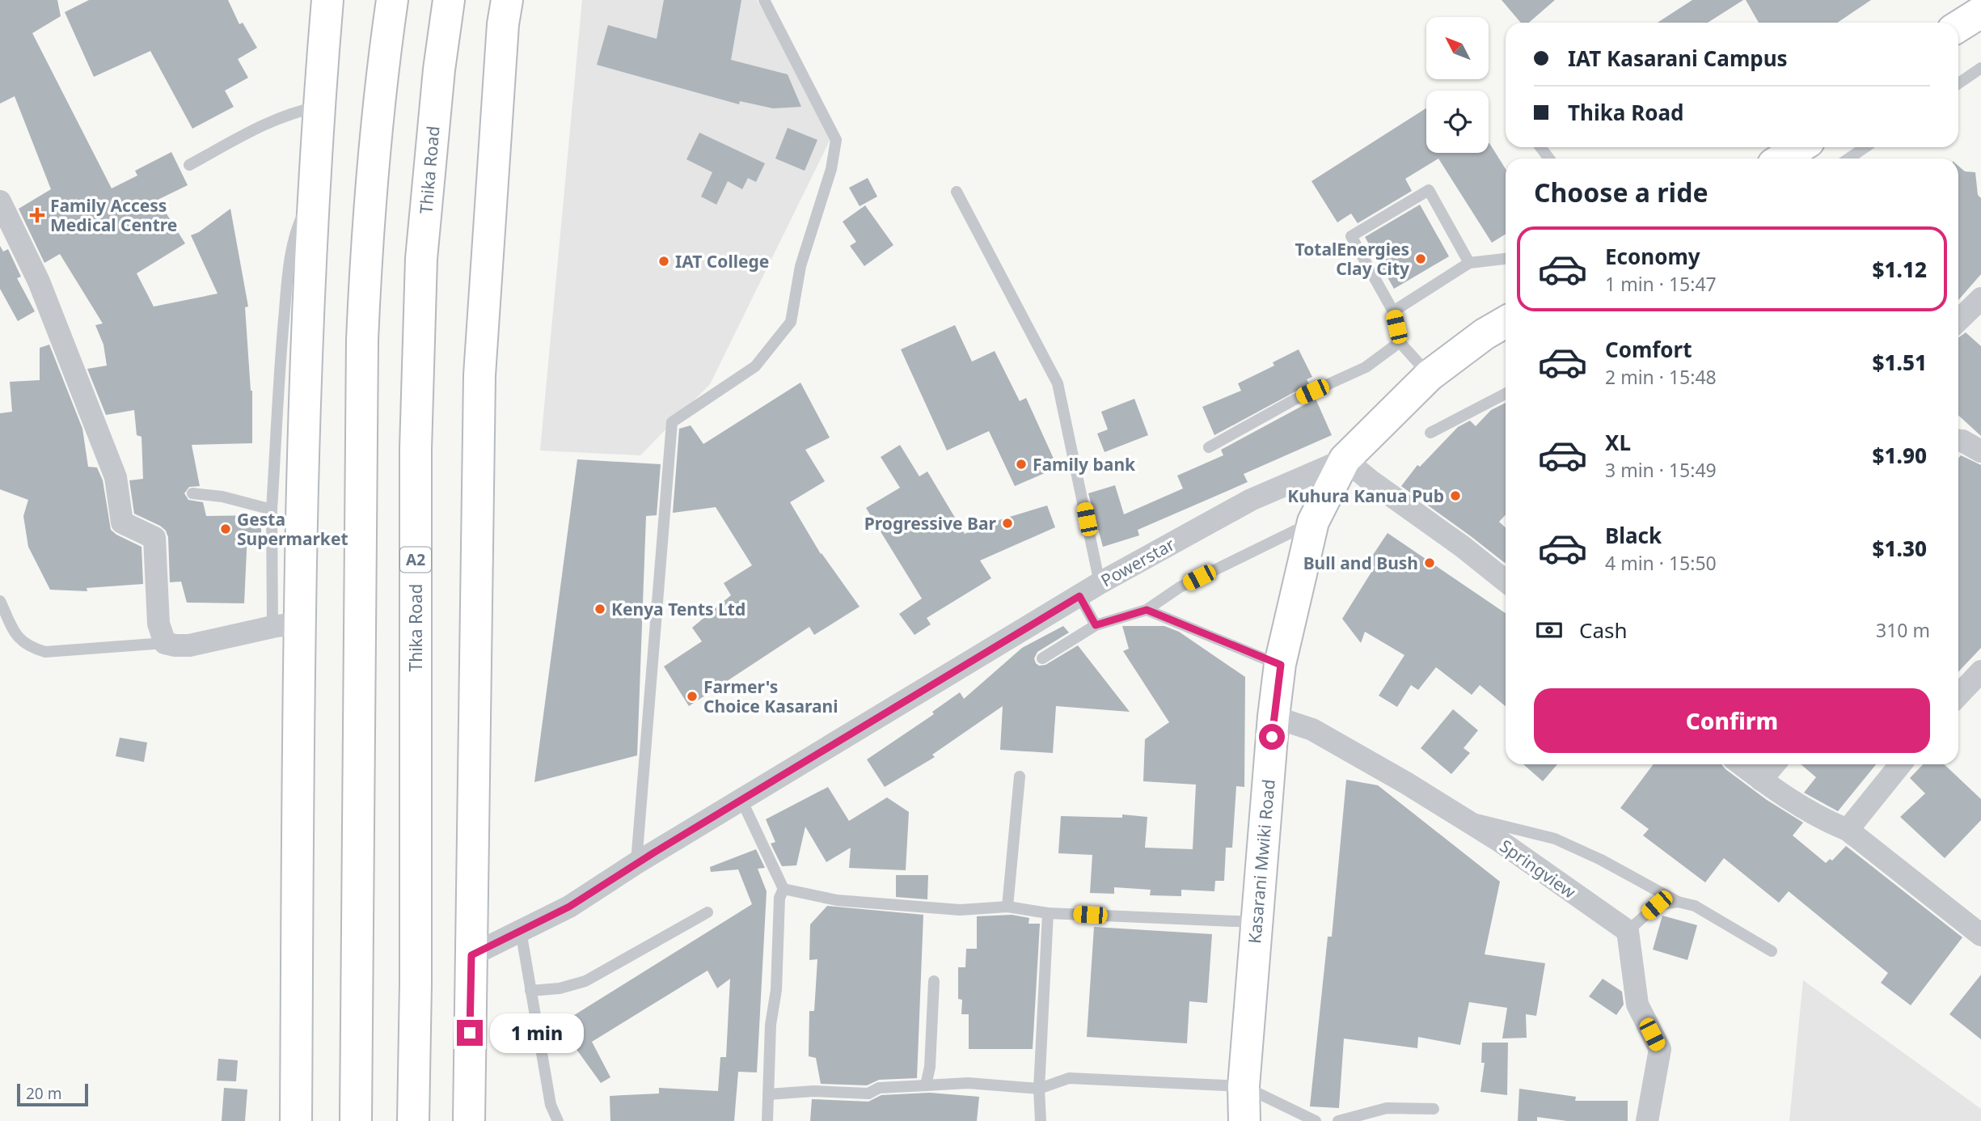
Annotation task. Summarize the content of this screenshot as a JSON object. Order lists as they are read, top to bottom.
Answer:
{
  "streets": {
    "main road": ["Thika Road", "A2", "Kasarani Mwiki Road"],
    "street": ["Powerstar", "Springview"]
  },
  "crossings": [
    ["Powerstar", "Kasarani Mwiki Road"],
    ["Kasarani Mwiki Road", "Springview"]
  ],
  "places": {
    "health": ["Family Access Medical Centre"],
    "other": [
      "TotalEnergies Clay City",
      "IAT College",
      "Family bank",
      "Kuhura Kanua Pub",
      "Progressive Bar",
      "Gesta Supermarket",
      "Bull and Bush",
      "Kenya Tents Ltd",
      "Farmer's Choice Kasarani"
    ]
  },
  "scale_bar": "20 m",
  "north": "top left",
  "page": {
    "banner": ["IAT Kasarani Campus", "Thika Road"],
    "heading": "Choose a ride",
    "list": [
      {
        "name": "Economy",
        "note": "1 min · 15:47",
        "value": "$1.12"
      },
      {
        "name": "Comfort",
        "note": "2 min · 15:48",
        "value": "$1.51"
      },
      {
        "name": "XL",
        "note": "3 min · 15:49",
        "value": "$1.90"
      },
      {
        "name": "Black",
        "note": "4 min · 15:50",
        "value": "$1.30"
      }
    ],
    "pay": ["Cash", "310 m"],
    "buttons": "Confirm",
    "bubble": "1 min",
    "scale": "20 m"
  }
}
